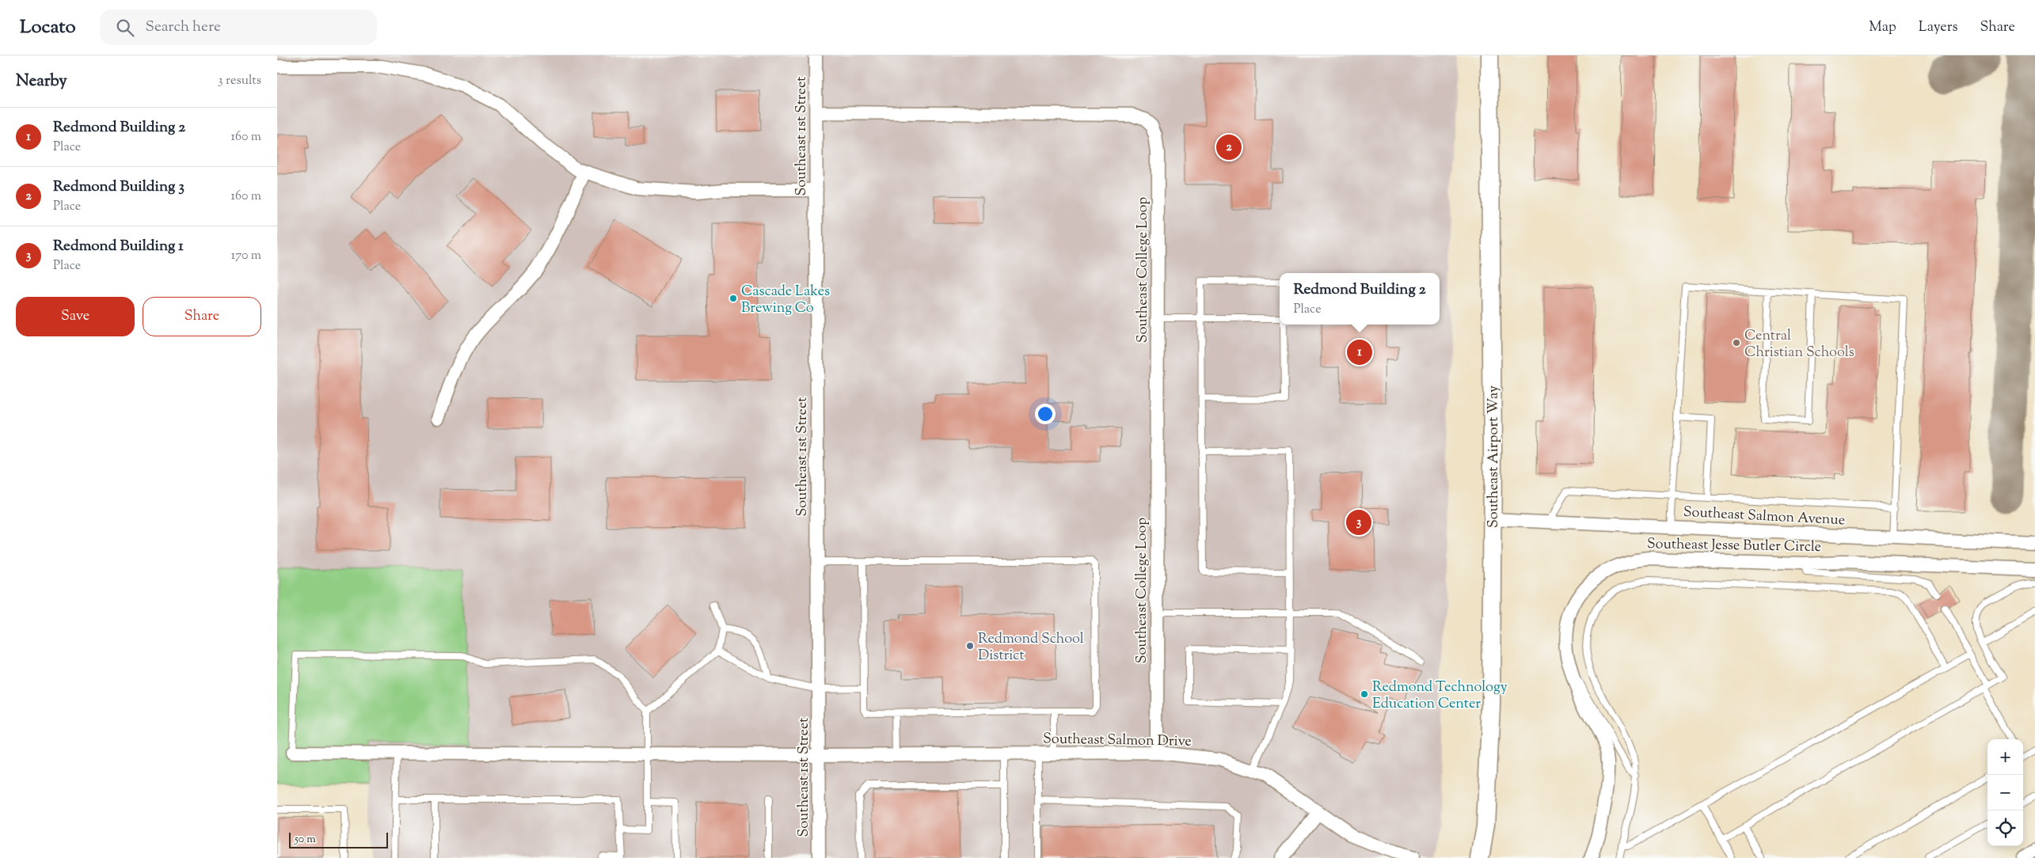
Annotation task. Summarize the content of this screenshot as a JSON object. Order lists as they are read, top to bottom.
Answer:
{
  "streets": {
    "main road": ["Southeast Airport Way"],
    "street": [
      "Southeast 1st Street",
      "Southeast College Loop",
      "Southeast Salmon Avenue",
      "Southeast Jesse Butler Circle",
      "Southeast Salmon Drive"
    ]
  },
  "crossings": [
    ["Southeast 1st Street", "Southeast College Loop"],
    ["Southeast 1st Street", "Southeast Salmon Drive"],
    ["Southeast College Loop", "Southeast Salmon Drive"],
    ["Southeast Airport Way", "Southeast Salmon Avenue"]
  ],
  "places": [
    "Cascade Lakes Brewing Co",
    "Central Christian Schools",
    "Redmond School District",
    "Redmond Technology Education Center"
  ],
  "scale_bar": "50 m",
  "page": {
    "header": "Locato",
    "search": "Search here",
    "nav": ["Map", "Layers", "Share"],
    "heading": ["Nearby", "3 results"],
    "list": [
      {
        "mark": "1",
        "name": "Redmond Building 2",
        "note": "Place",
        "value": "160 m"
      },
      {
        "mark": "2",
        "name": "Redmond Building 3",
        "note": "Place",
        "value": "160 m"
      },
      {
        "mark": "3",
        "name": "Redmond Building 1",
        "note": "Place",
        "value": "170 m"
      }
    ],
    "pins": ["2", "1", "3"],
    "popup": ["Redmond Building 2", "Place"],
    "buttons": ["Save", "Share"],
    "map_buttons": ["+", "−"],
    "scale": "50 m"
  }
}
